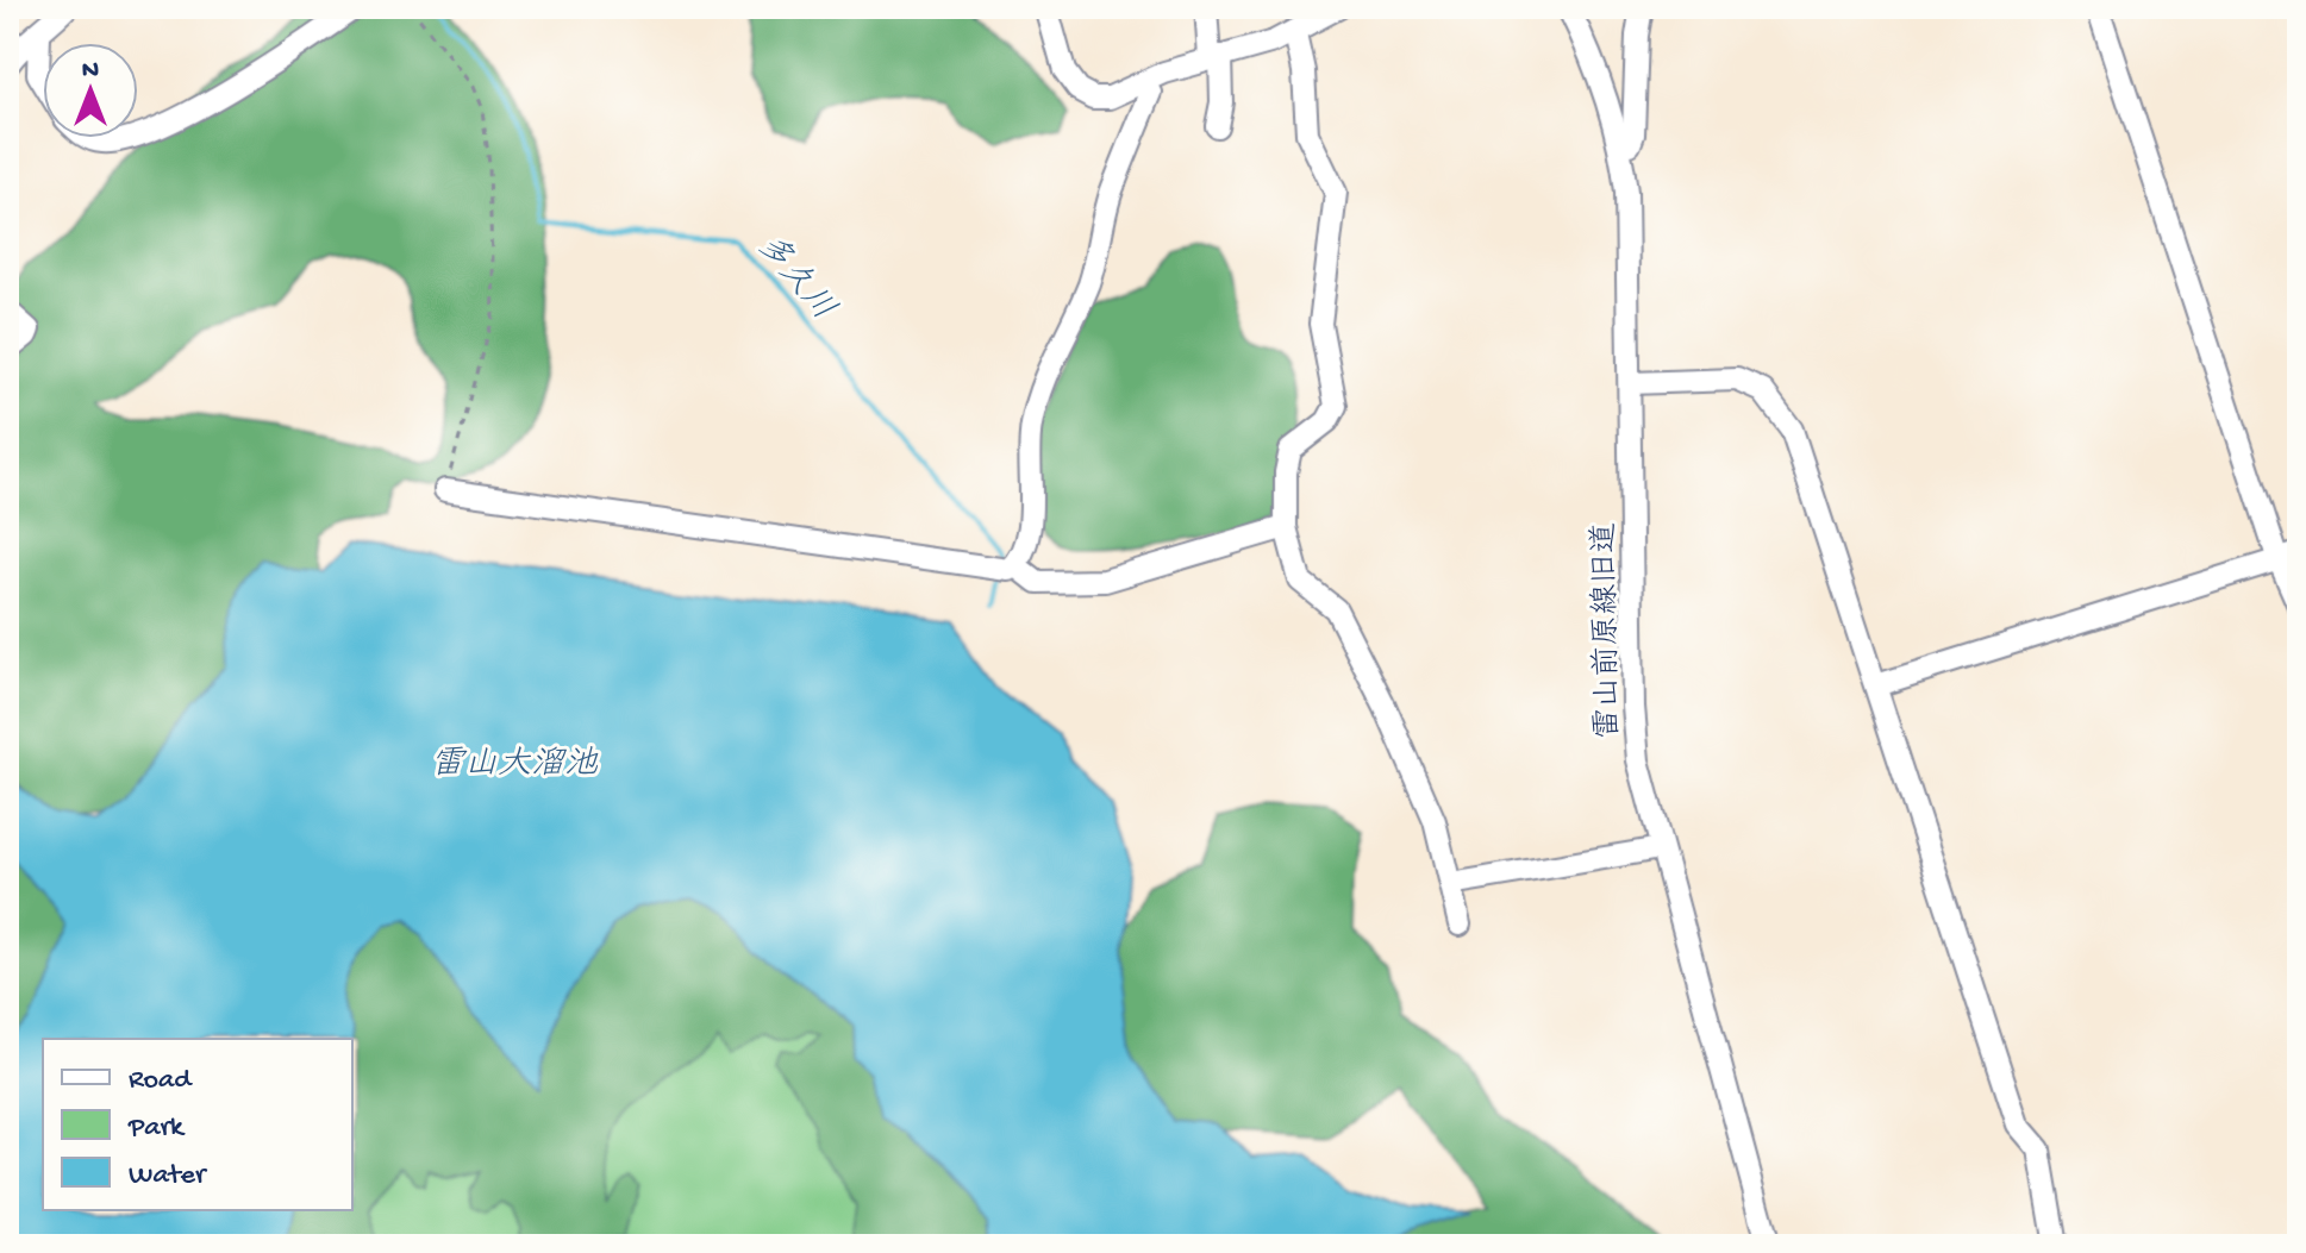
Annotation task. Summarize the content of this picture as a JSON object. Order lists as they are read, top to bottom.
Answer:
{
  "streets": {
    "street": ["雷山前原線旧道"]
  },
  "water": ["多久川", "雷山大溜池"],
  "legend": ["Road", "Park", "Water"],
  "north": "top"
}
